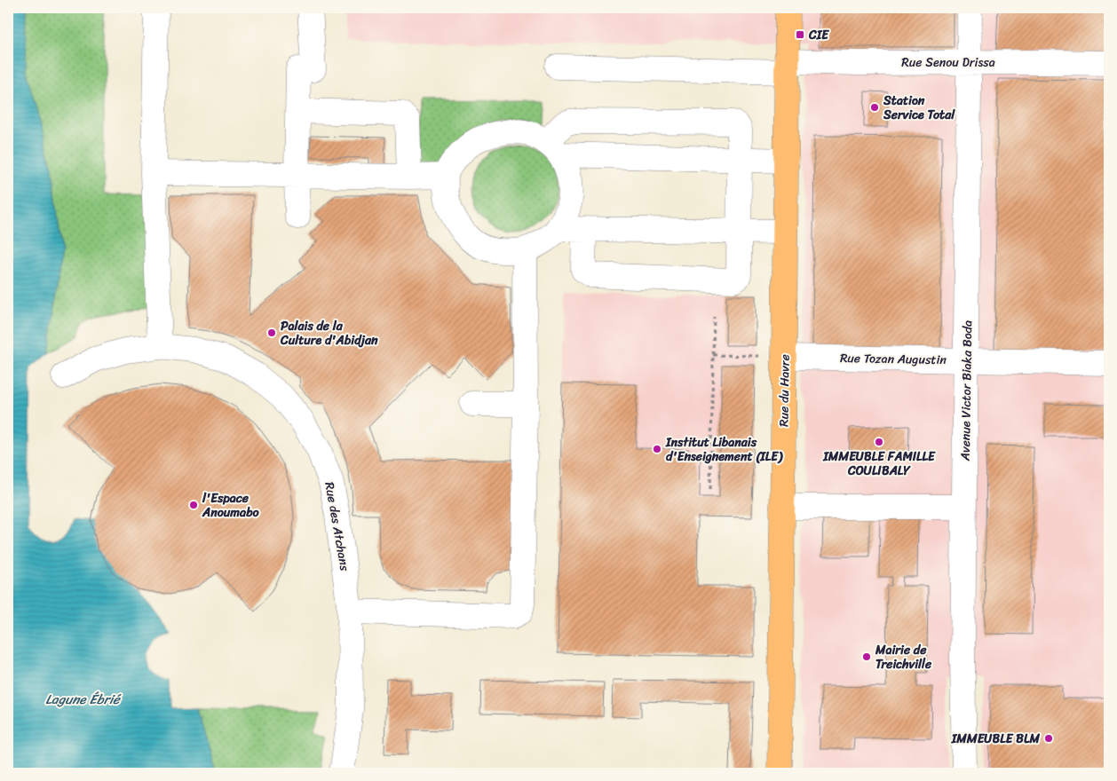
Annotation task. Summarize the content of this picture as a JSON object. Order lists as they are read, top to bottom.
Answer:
{
  "streets": {
    "main road": ["Rue du Havre"],
    "street": [
      "Rue Senou Drissa",
      "Rue Tozan Augustin",
      "Avenue Victor Biaka Boda",
      "Rue des Atchans"
    ]
  },
  "crossings": [
    ["Rue Senou Drissa", "Rue du Havre"],
    ["Rue Senou Drissa", "Avenue Victor Biaka Boda"],
    ["Rue Tozan Augustin", "Rue du Havre"],
    ["Rue Tozan Augustin", "Avenue Victor Biaka Boda"]
  ],
  "water": ["Lagune Ébrié"],
  "places": {
    "transit": ["CIE"],
    "other": [
      "Station Service Total",
      "Palais de la Culture d'Abidjan",
      "IMMEUBLE FAMILLE COULIBALY",
      "Institut Libanais d'Enseignement (ILE)",
      "l'Espace Anoumabo",
      "Mairie de Treichville",
      "IMMEUBLE BLM"
    ]
  }
}
